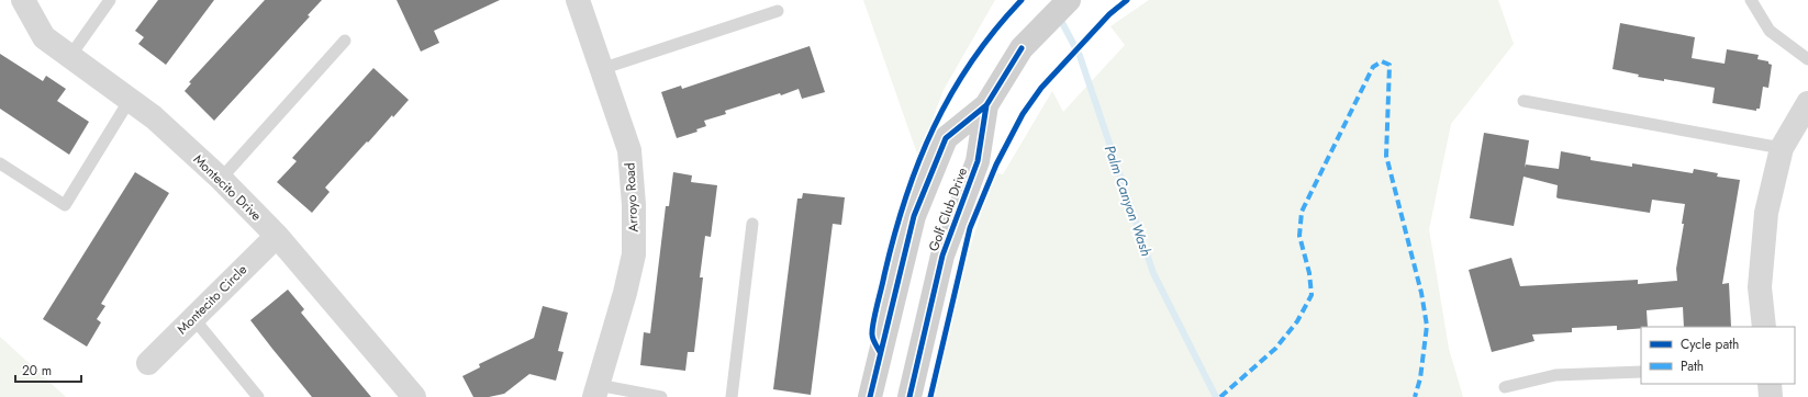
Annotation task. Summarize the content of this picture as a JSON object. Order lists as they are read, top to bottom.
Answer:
{
  "streets": {
    "street": [
      "Montecito Drive",
      "Arroyo Road",
      "Golf Club Drive",
      "Montecito Circle"
    ]
  },
  "crossings": [
    ["Montecito Drive", "Montecito Circle"]
  ],
  "water": ["Palm Canyon Wash"],
  "legend": ["Cycle path", "Path"],
  "scale_bar": "20 m"
}
